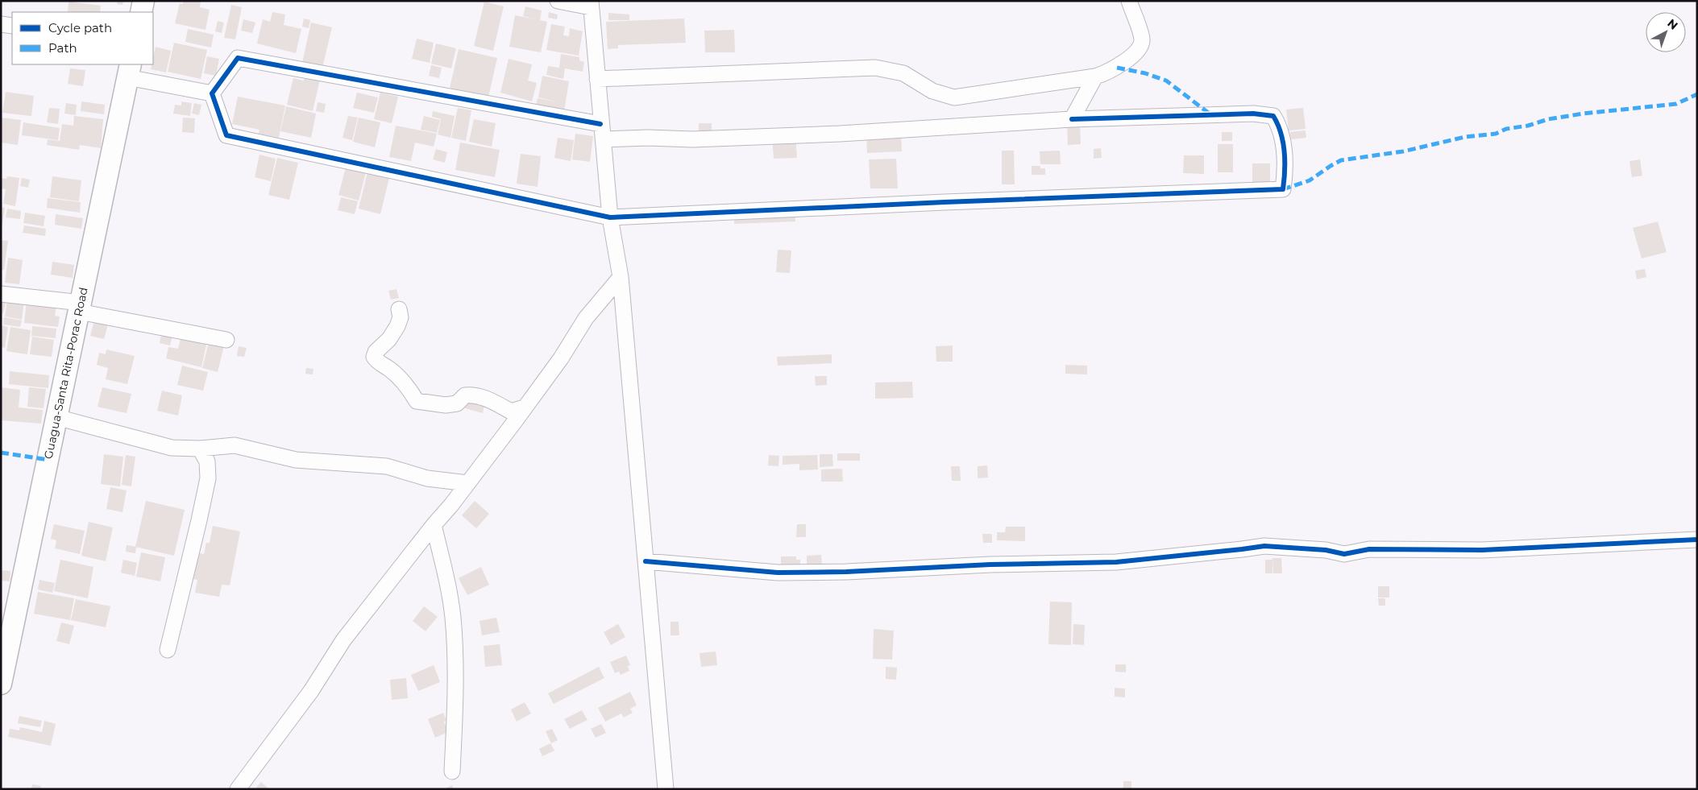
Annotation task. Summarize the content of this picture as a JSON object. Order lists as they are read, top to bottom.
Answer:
{
  "streets": {
    "main road": ["Guagua-Santa Rita-Porac Road"]
  },
  "legend": ["Cycle path", "Path"],
  "north": "top right"
}
